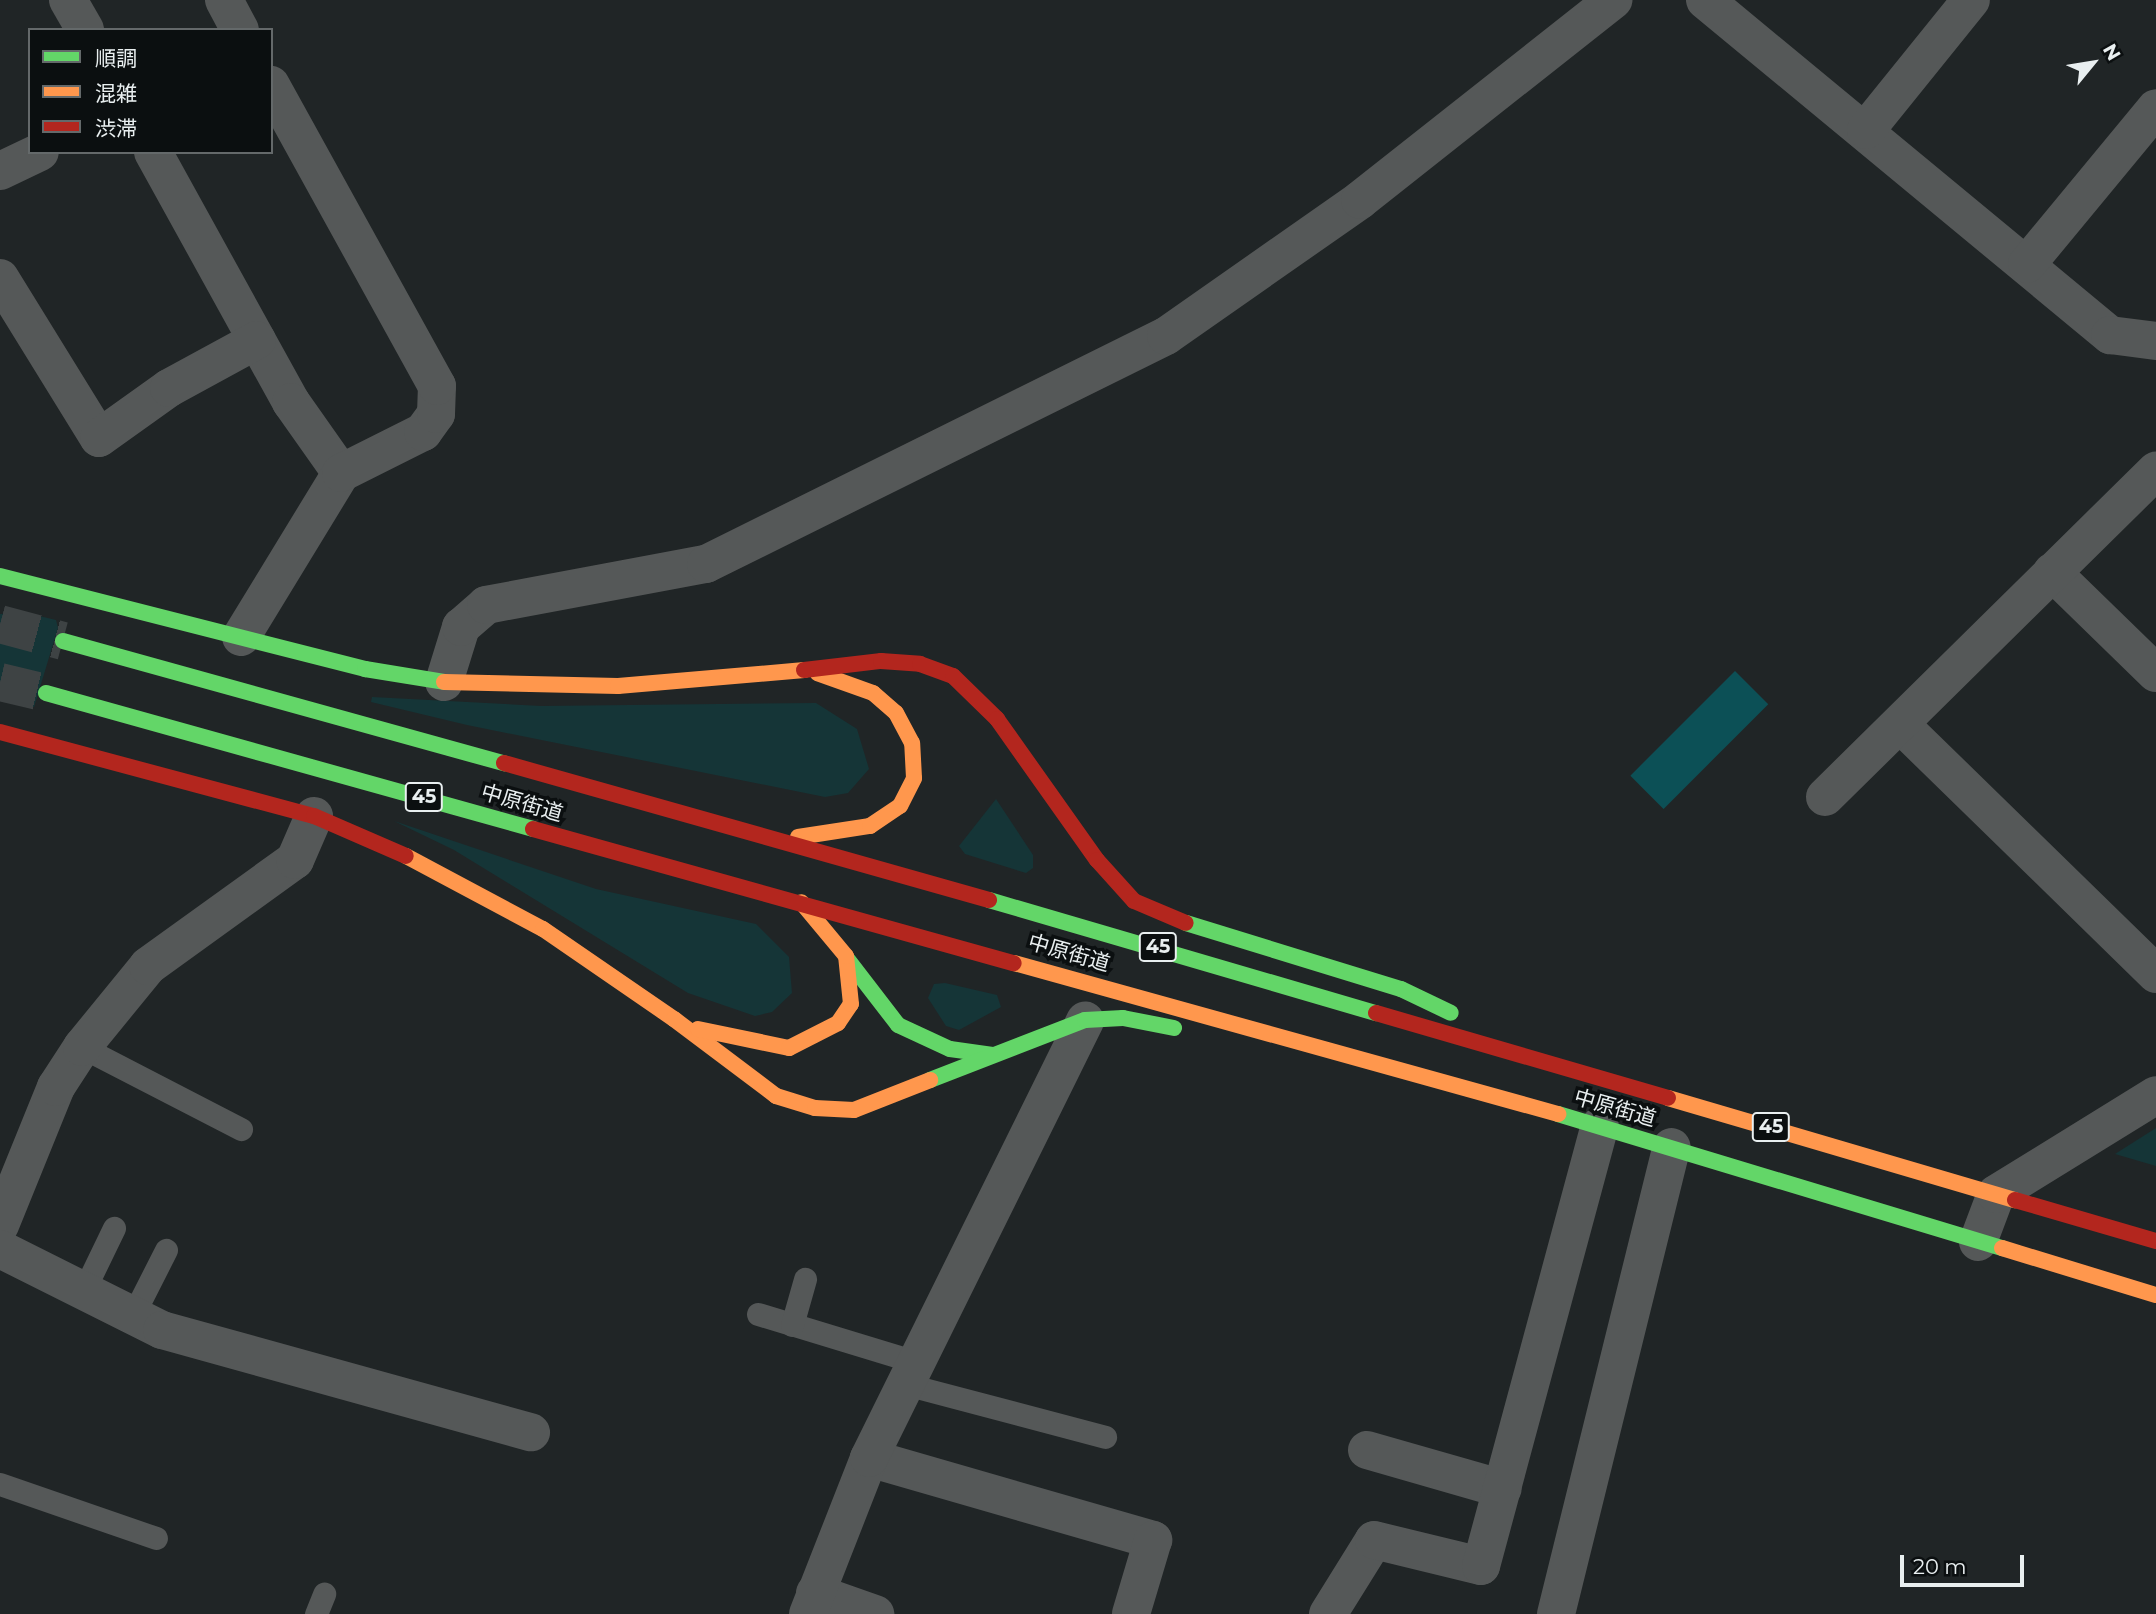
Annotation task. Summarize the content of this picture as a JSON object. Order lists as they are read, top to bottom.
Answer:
{
  "streets": {
    "main road": ["45", "中原街道"]
  },
  "legend": ["順調", "混雑", "渋滞"],
  "scale_bar": "20 m",
  "north": "top right"
}
